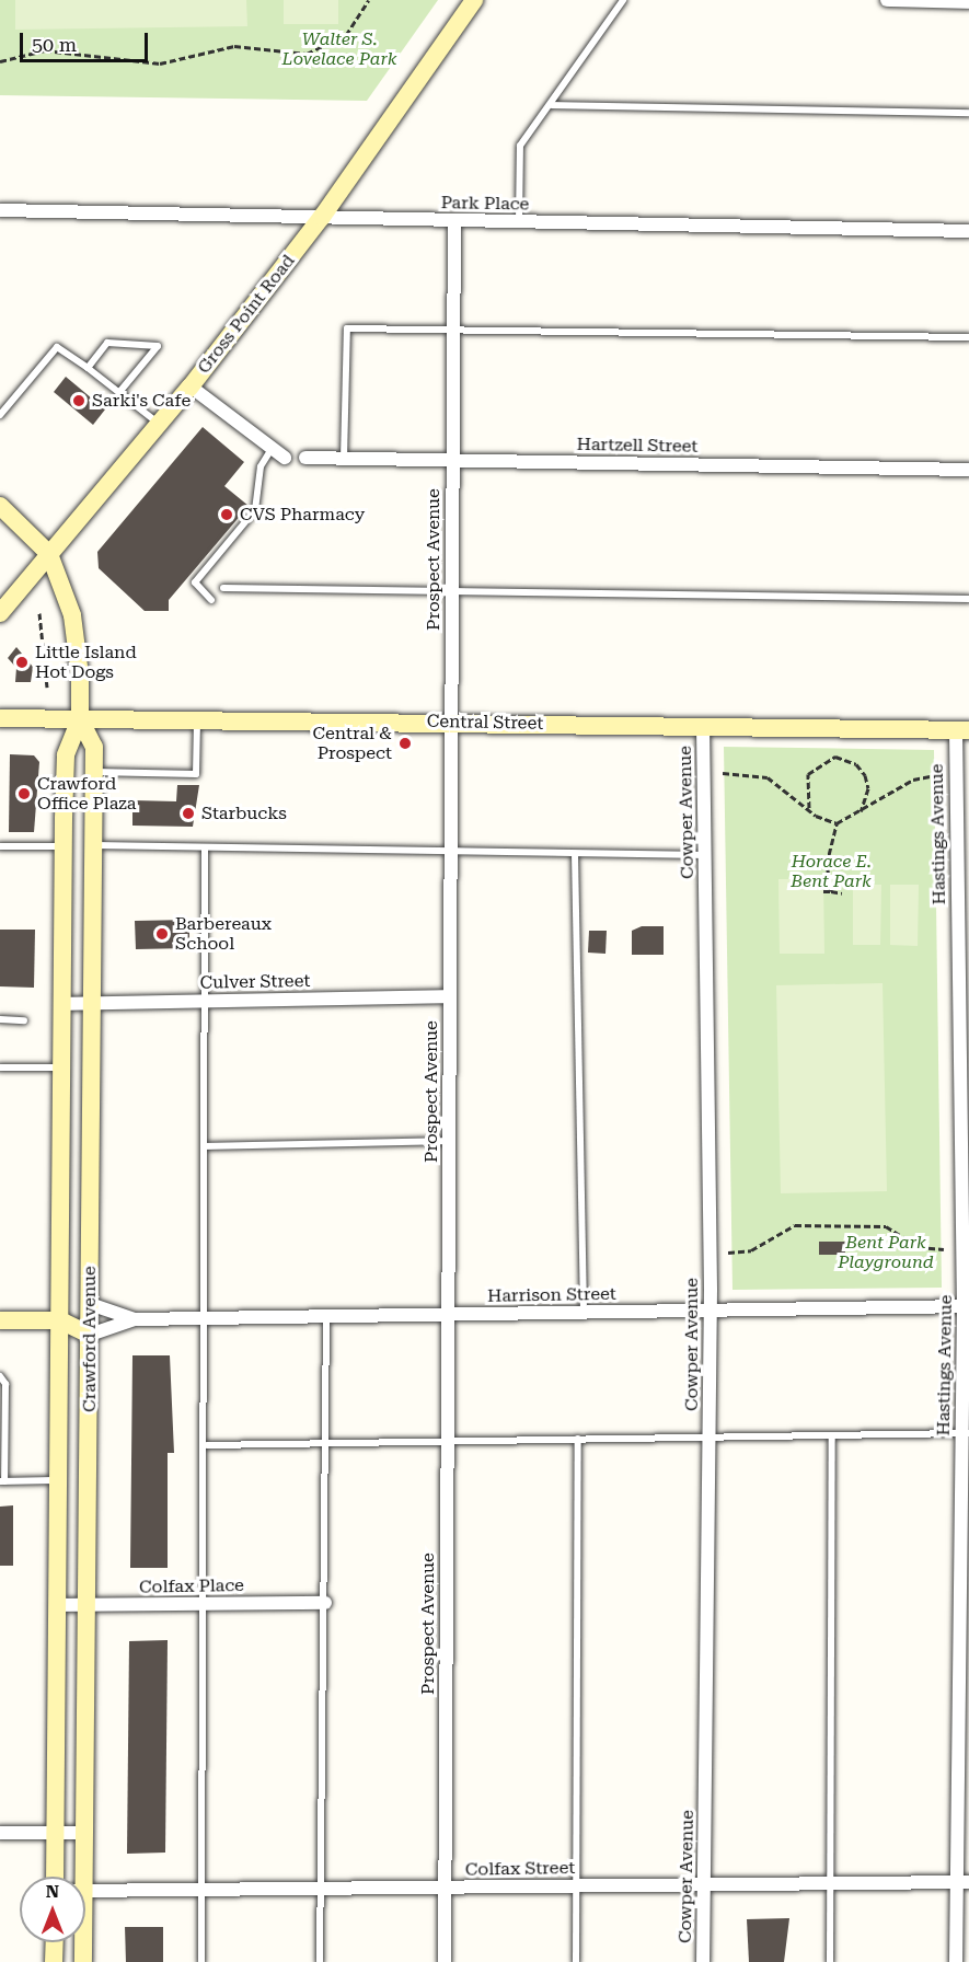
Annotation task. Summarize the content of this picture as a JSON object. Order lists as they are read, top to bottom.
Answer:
{
  "streets": {
    "main road": ["Gross Point Road", "Central Street", "Crawford Avenue"],
    "street": [
      "Park Place",
      "Hartzell Street",
      "Prospect Avenue",
      "Cowper Avenue",
      "Hastings Avenue",
      "Culver Street",
      "Harrison Street",
      "Colfax Place",
      "Colfax Street"
    ]
  },
  "crossings": [
    ["Park Place", "Gross Point Road"],
    ["Park Place", "Prospect Avenue"],
    ["Gross Point Road", "Crawford Avenue"],
    ["Hartzell Street", "Prospect Avenue"],
    ["Prospect Avenue", "Central Street"],
    ["Prospect Avenue", "Culver Street"],
    ["Prospect Avenue", "Harrison Street"],
    ["Prospect Avenue", "Colfax Street"],
    ["Central Street", "Cowper Avenue"],
    ["Central Street", "Hastings Avenue"],
    ["Central Street", "Crawford Avenue"],
    ["Cowper Avenue", "Harrison Street"],
    ["Cowper Avenue", "Colfax Street"],
    ["Hastings Avenue", "Harrison Street"],
    ["Hastings Avenue", "Colfax Street"],
    ["Culver Street", "Crawford Avenue"],
    ["Harrison Street", "Crawford Avenue"],
    ["Crawford Avenue", "Colfax Place"]
  ],
  "parks": ["Walter S. Lovelace Park", "Horace E. Bent Park", "Bent Park Playground"],
  "places": [
    "Sarki's Cafe",
    "CVS Pharmacy",
    "Little Island Hot Dogs",
    "Central & Prospect",
    "Crawford Office Plaza",
    "Starbucks",
    "Barbereaux School"
  ],
  "scale_bar": "50 m",
  "north": "top"
}
